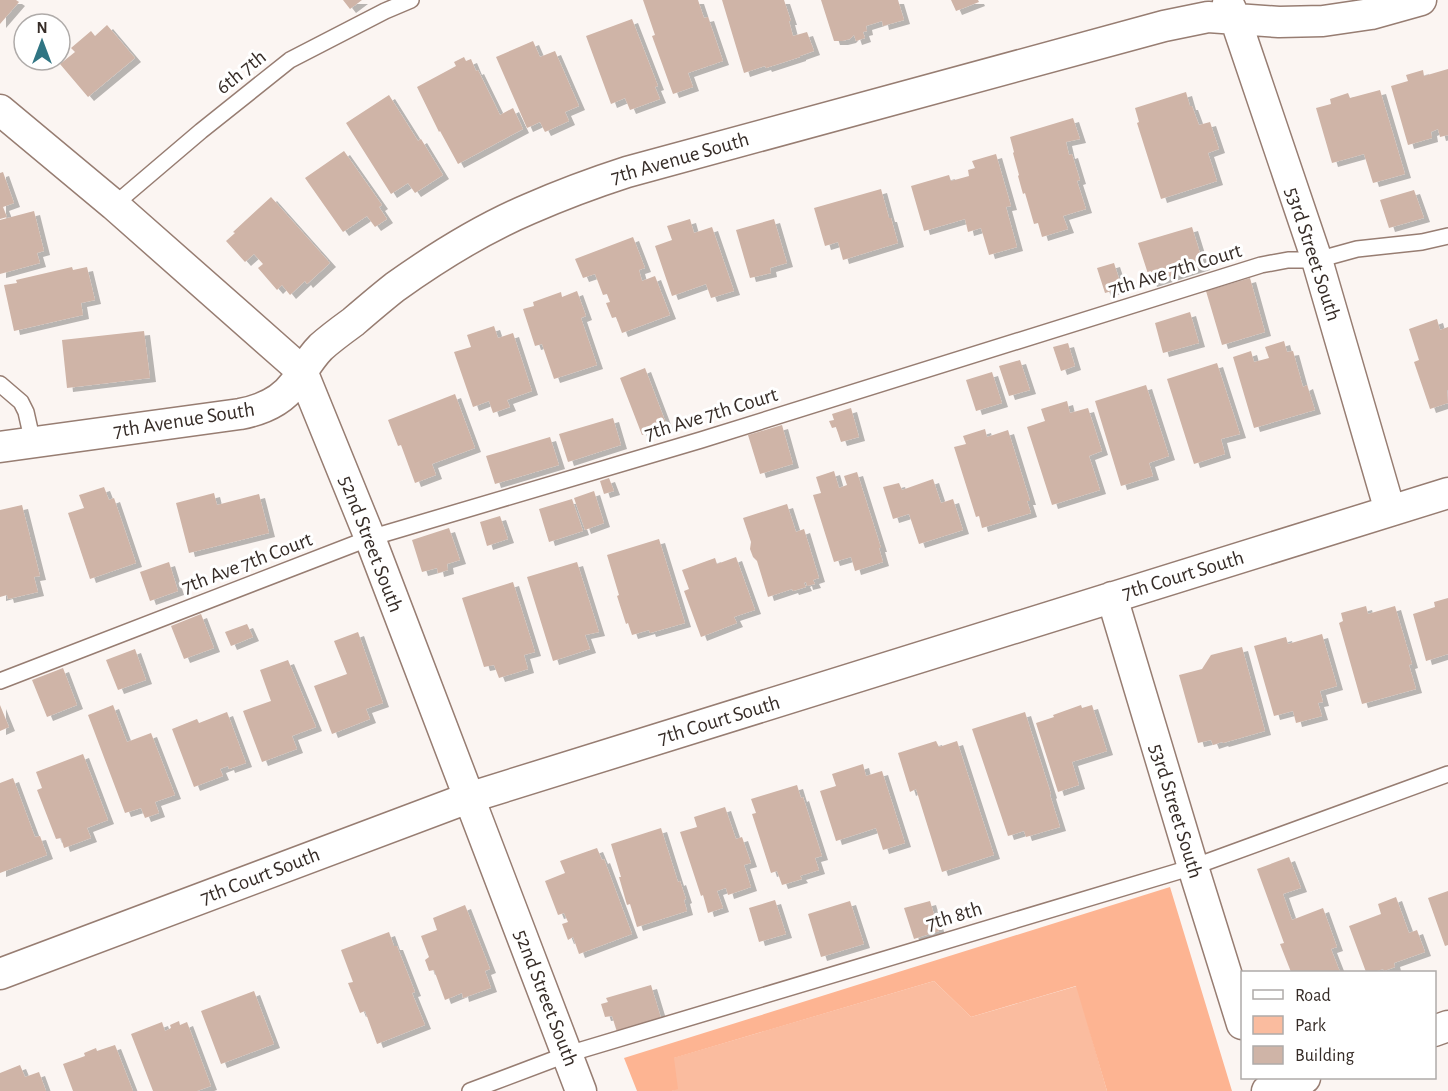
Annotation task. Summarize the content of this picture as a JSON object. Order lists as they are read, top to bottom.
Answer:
{
  "streets": {
    "street": [
      "7th Avenue South",
      "53rd Street South",
      "52nd Street South",
      "7th Court South"
    ],
    "lane": ["6th 7th", "7th Ave 7th Court", "7th 8th"]
  },
  "crossings": [
    ["6th 7th", "52nd Street South"],
    ["7th Avenue South", "53rd Street South"],
    ["7th Avenue South", "52nd Street South"],
    ["53rd Street South", "7th Ave 7th Court"],
    ["53rd Street South", "7th Court South"],
    ["53rd Street South", "7th 8th"],
    ["7th Ave 7th Court", "52nd Street South"],
    ["52nd Street South", "7th Court South"],
    ["52nd Street South", "7th 8th"]
  ],
  "legend": ["Road", "Park", "Building"],
  "north": "top"
}
